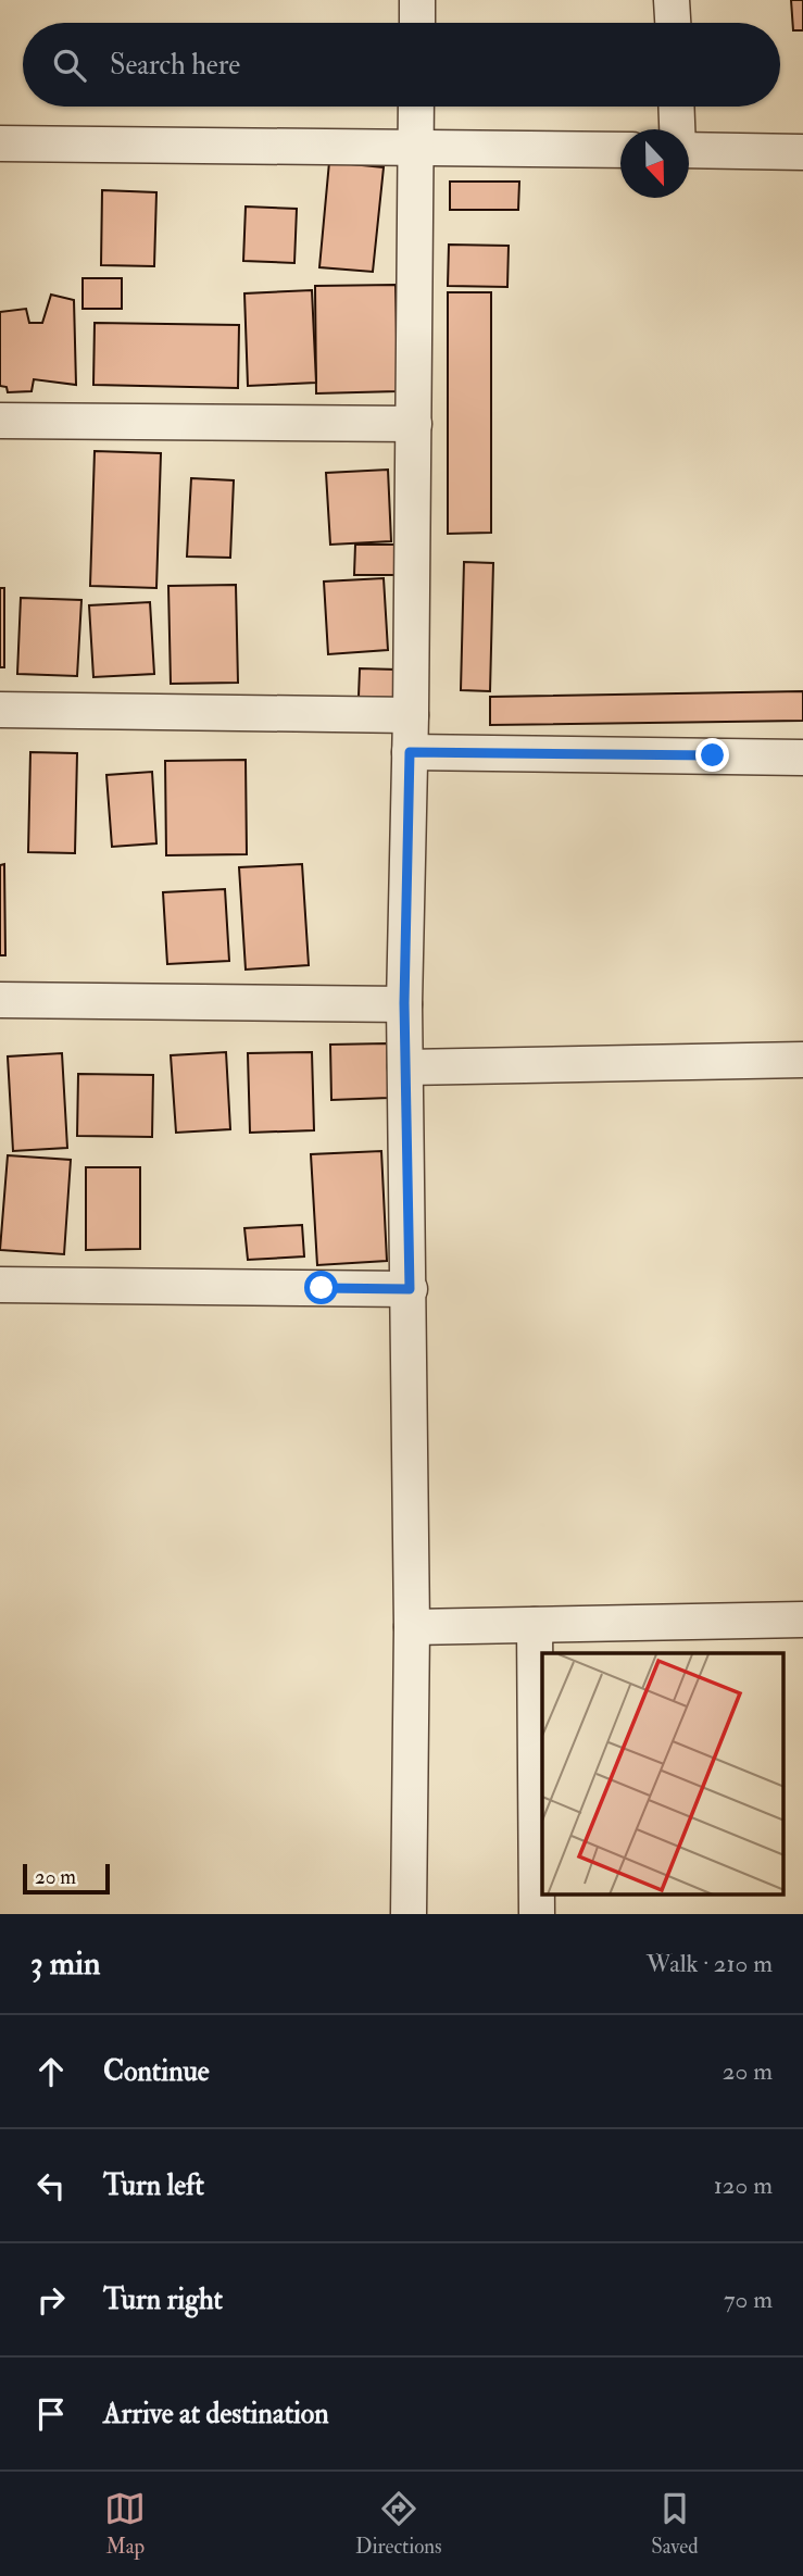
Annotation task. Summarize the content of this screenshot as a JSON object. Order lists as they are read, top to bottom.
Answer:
{
  "scale_bar": "20 m",
  "north": "bottom",
  "page": {
    "search": "Search here",
    "scale": "20 m",
    "heading": ["3 min", "Walk · 210 m"],
    "list": [
      ["Continue", "20 m"],
      ["Turn left", "120 m"],
      ["Turn right", "70 m"],
      "Arrive at destination"
    ],
    "nav": ["Map", "Directions", "Saved"]
  }
}
